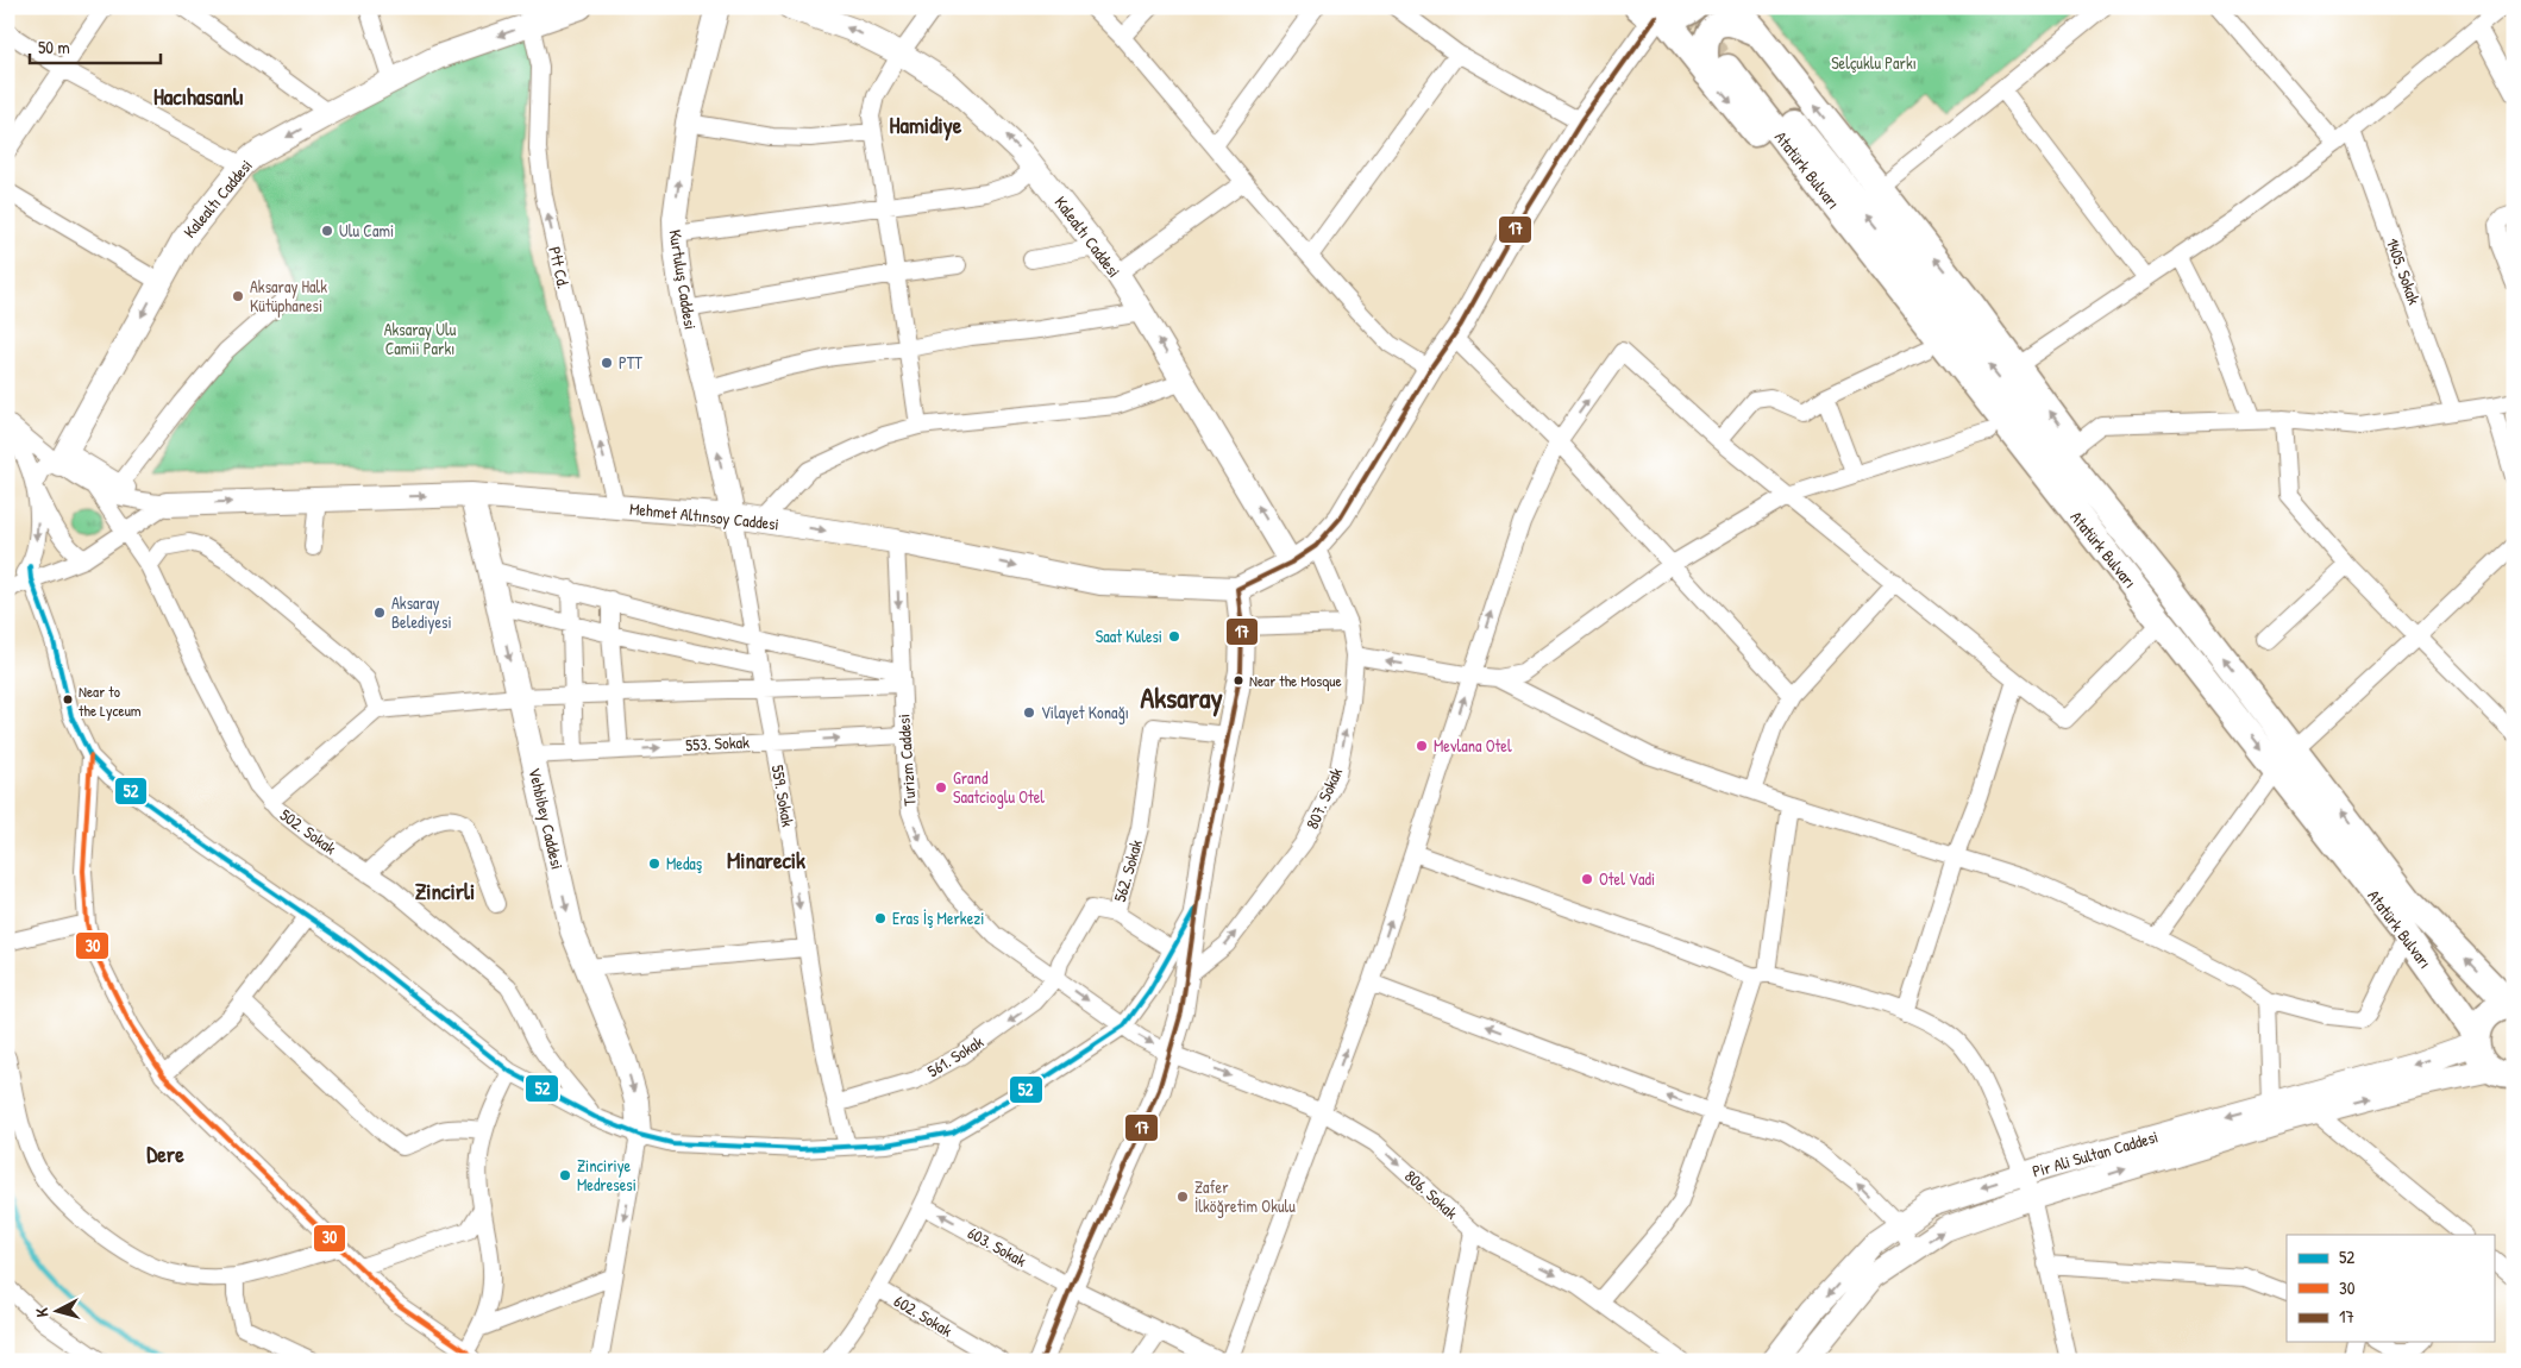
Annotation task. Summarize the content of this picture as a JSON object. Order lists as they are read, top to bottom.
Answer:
{
  "streets": {
    "main road": ["Atatürk Bulvarı"],
    "street": [
      "Kalealtı Caddesi",
      "Ptt Cd.",
      "1405. Sokak",
      "Kurtuluş Caddesi",
      "Mehmet Altınsoy Caddesi",
      "553. Sokak",
      "Turizm Caddesi",
      "559. Sokak",
      "807. Sokak",
      "Vehbibey Caddesi",
      "502. Sokak",
      "562. Sokak",
      "561. Sokak",
      "Pir Ali Sultan Caddesi",
      "806. Sokak",
      "603. Sokak",
      "602. Sokak"
    ]
  },
  "crossings": [
    ["Kalealtı Caddesi", "Ptt Cd."],
    ["Ptt Cd.", "Mehmet Altınsoy Caddesi"],
    ["Kurtuluş Caddesi", "Mehmet Altınsoy Caddesi"],
    ["Kurtuluş Caddesi", "559. Sokak"],
    ["Mehmet Altınsoy Caddesi", "Turizm Caddesi"],
    ["Mehmet Altınsoy Caddesi", "559. Sokak"],
    ["Mehmet Altınsoy Caddesi", "Vehbibey Caddesi"],
    ["553. Sokak", "Turizm Caddesi"],
    ["553. Sokak", "559. Sokak"],
    ["553. Sokak", "Vehbibey Caddesi"],
    ["Turizm Caddesi", "562. Sokak"],
    ["Turizm Caddesi", "561. Sokak"],
    ["Turizm Caddesi", "806. Sokak"],
    ["559. Sokak", "561. Sokak"],
    ["562. Sokak", "561. Sokak"]
  ],
  "one_way": [
    "Ptt Cd.",
    "Turizm Caddesi",
    "806. Sokak",
    "603. Sokak"
  ],
  "districts": [
    "Hacıhasanlı",
    "Hamidiye",
    "Aksaray",
    "Minarecik",
    "Zincirli",
    "Dere"
  ],
  "parks": ["Selçuklu Parkı", "Aksaray Ulu Camii Parkı"],
  "places": [
    "Ulu Cami",
    "Aksaray Halk Kütüphanesi",
    "PTT",
    "Aksaray Belediyesi",
    "Saat Kulesi",
    "Near the Mosque",
    "Near to the Lyceum",
    "Vilayet Konağı",
    "Mevlana Otel",
    "Grand Saatcioglu Otel",
    "Medaş",
    "Otel Vadi",
    "Eras İş Merkezi",
    "Zinciriye Medresesi",
    "Zafer İlköğretim Okulu"
  ],
  "lines": ["transit line 17", "transit line 52", "transit line 30"],
  "legend": ["52", "30", "17"],
  "scale_bar": "50 m",
  "north": "left"
}
